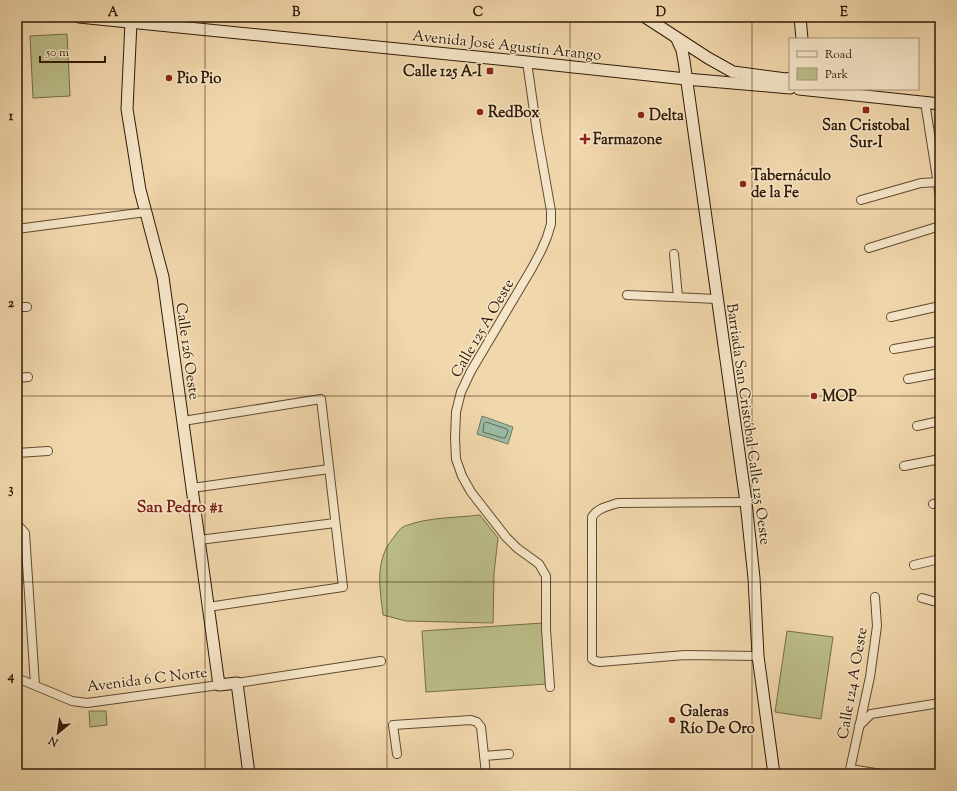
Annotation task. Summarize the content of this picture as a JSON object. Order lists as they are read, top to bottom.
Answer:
{
  "streets": {
    "street": [
      "Avenida José Agustín Arango",
      "Calle 125 A Oeste",
      "Calle 126 Oeste",
      "Barriada San Cristóbal Calle 125 Oeste",
      "Avenida 6 C Norte",
      "Calle 124 A Oeste"
    ]
  },
  "crossings": [
    ["Avenida José Agustín Arango", "Calle 125 A Oeste"],
    ["Avenida José Agustín Arango", "Calle 126 Oeste"],
    ["Avenida José Agustín Arango", "Barriada San Cristóbal Calle 125 Oeste"],
    ["Calle 126 Oeste", "Avenida 6 C Norte"]
  ],
  "districts": ["San Pedro #1"],
  "places": {
    "transit": ["Calle 125 A-I", "San Cristobal Sur-I"],
    "other": [
      "Pio Pio",
      "RedBox",
      "Delta",
      "Tabernáculo de la Fe",
      "MOP",
      "Galeras Río De Oro"
    ],
    "health": ["Farmazone"]
  },
  "legend": ["Road", "Park"],
  "scale_bar": "50 m",
  "north": "bottom left",
  "grid": {
    "columns": [
      "A",
      "B",
      "C",
      "D",
      "E"
    ],
    "rows": [
      "1",
      "2",
      "3",
      "4"
    ]
  }
}
